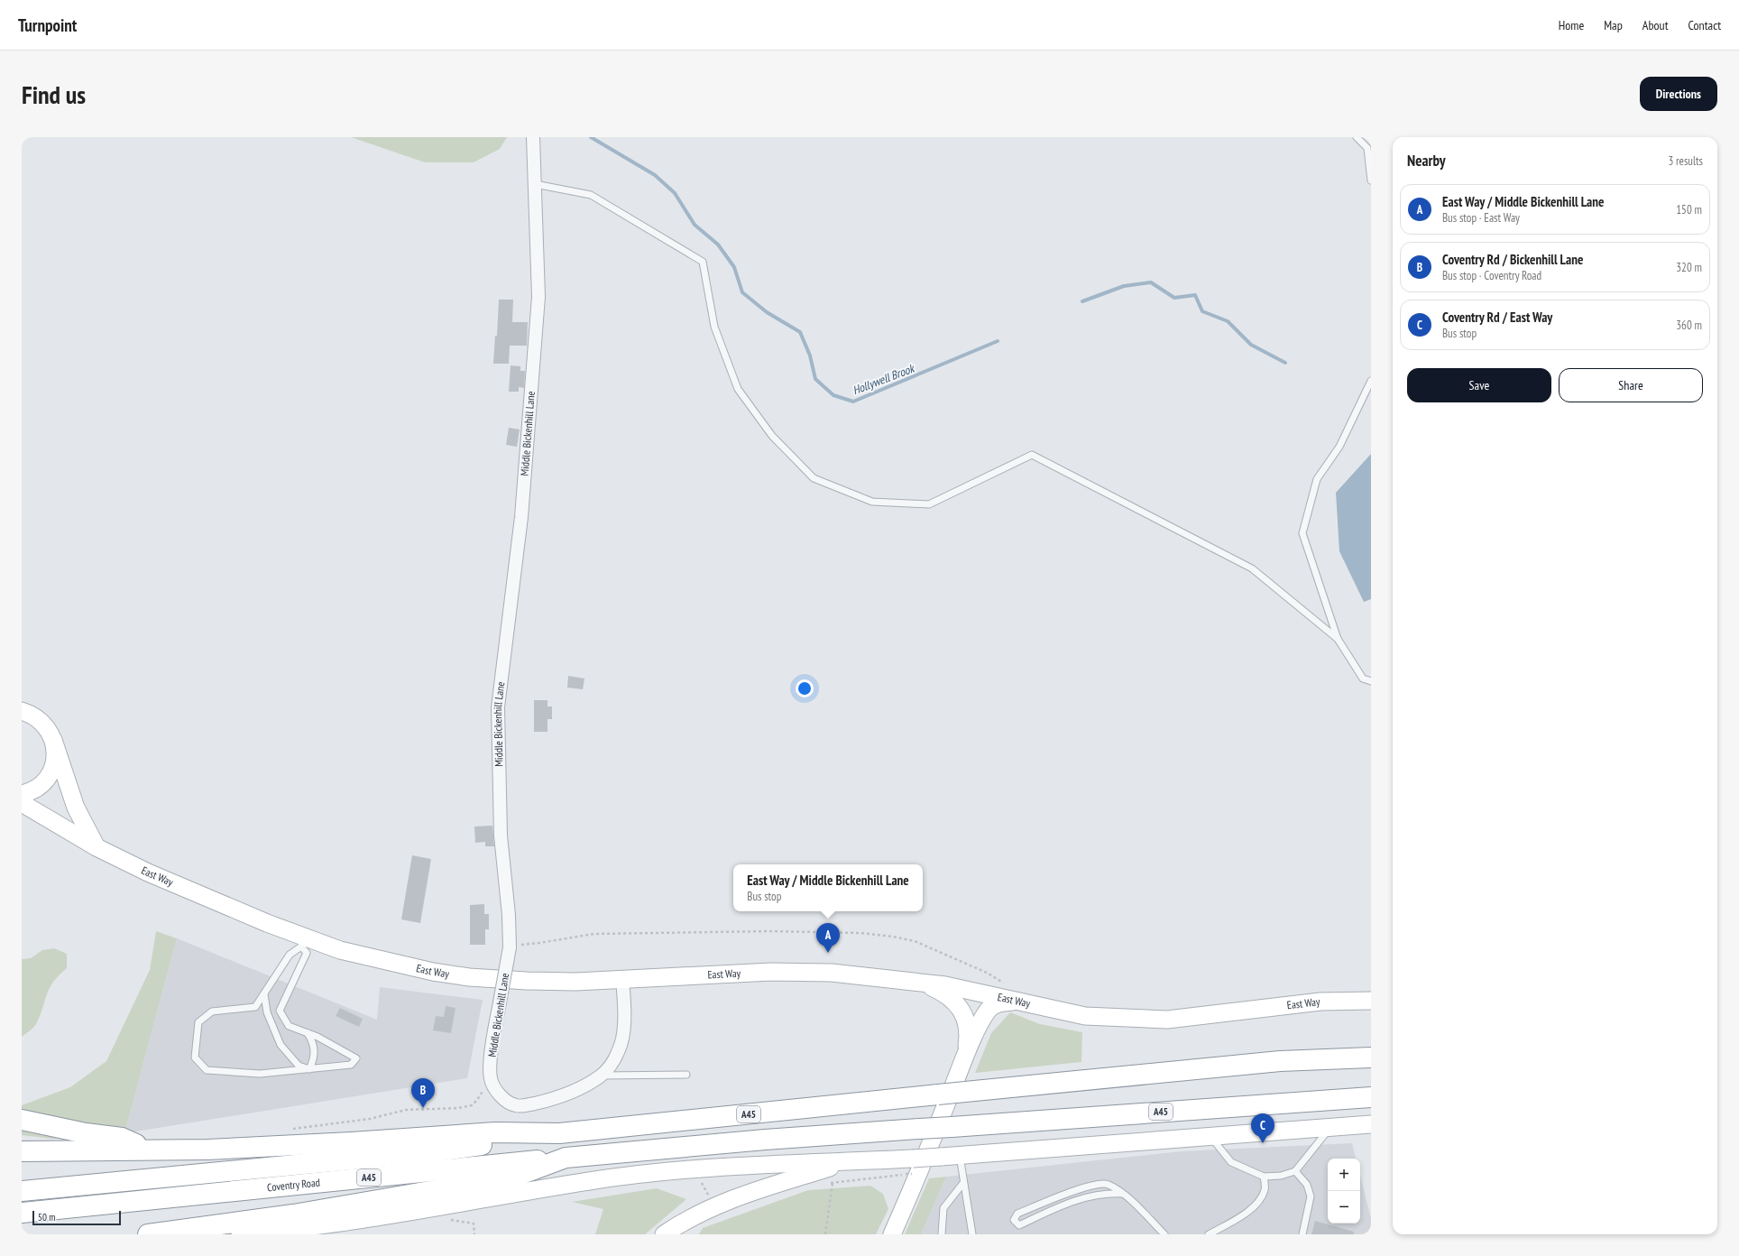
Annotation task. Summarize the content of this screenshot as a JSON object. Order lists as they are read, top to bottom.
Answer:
{
  "streets": {
    "highway": ["A45", "Coventry Road"],
    "street": ["Middle Bickenhill Lane", "East Way"]
  },
  "crossings": [
    ["Middle Bickenhill Lane", "East Way"],
    ["A45", "Coventry Road"]
  ],
  "water": ["Hollywell Brook"],
  "scale_bar": "50 m",
  "page": {
    "header": "Turnpoint",
    "nav": [
      "Home",
      "Map",
      "About",
      "Contact"
    ],
    "buttons": [
      "Directions",
      ["Save", "Share"]
    ],
    "title": "Find us",
    "heading": ["Nearby", "3 results"],
    "list": [
      {
        "mark": "A",
        "name": "East Way / Middle Bickenhill Lane",
        "note": "Bus stop · East Way",
        "value": "150 m"
      },
      {
        "mark": "B",
        "name": "Coventry Rd / Bickenhill Lane",
        "note": "Bus stop · Coventry Road",
        "value": "320 m"
      },
      {
        "mark": "C",
        "name": "Coventry Rd / East Way",
        "note": "Bus stop",
        "value": "360 m"
      }
    ],
    "popup": ["East Way / Middle Bickenhill Lane", "Bus stop"],
    "pins": ["A", "B", "C"],
    "map_buttons": ["+", "−"],
    "scale": "50 m"
  }
}
